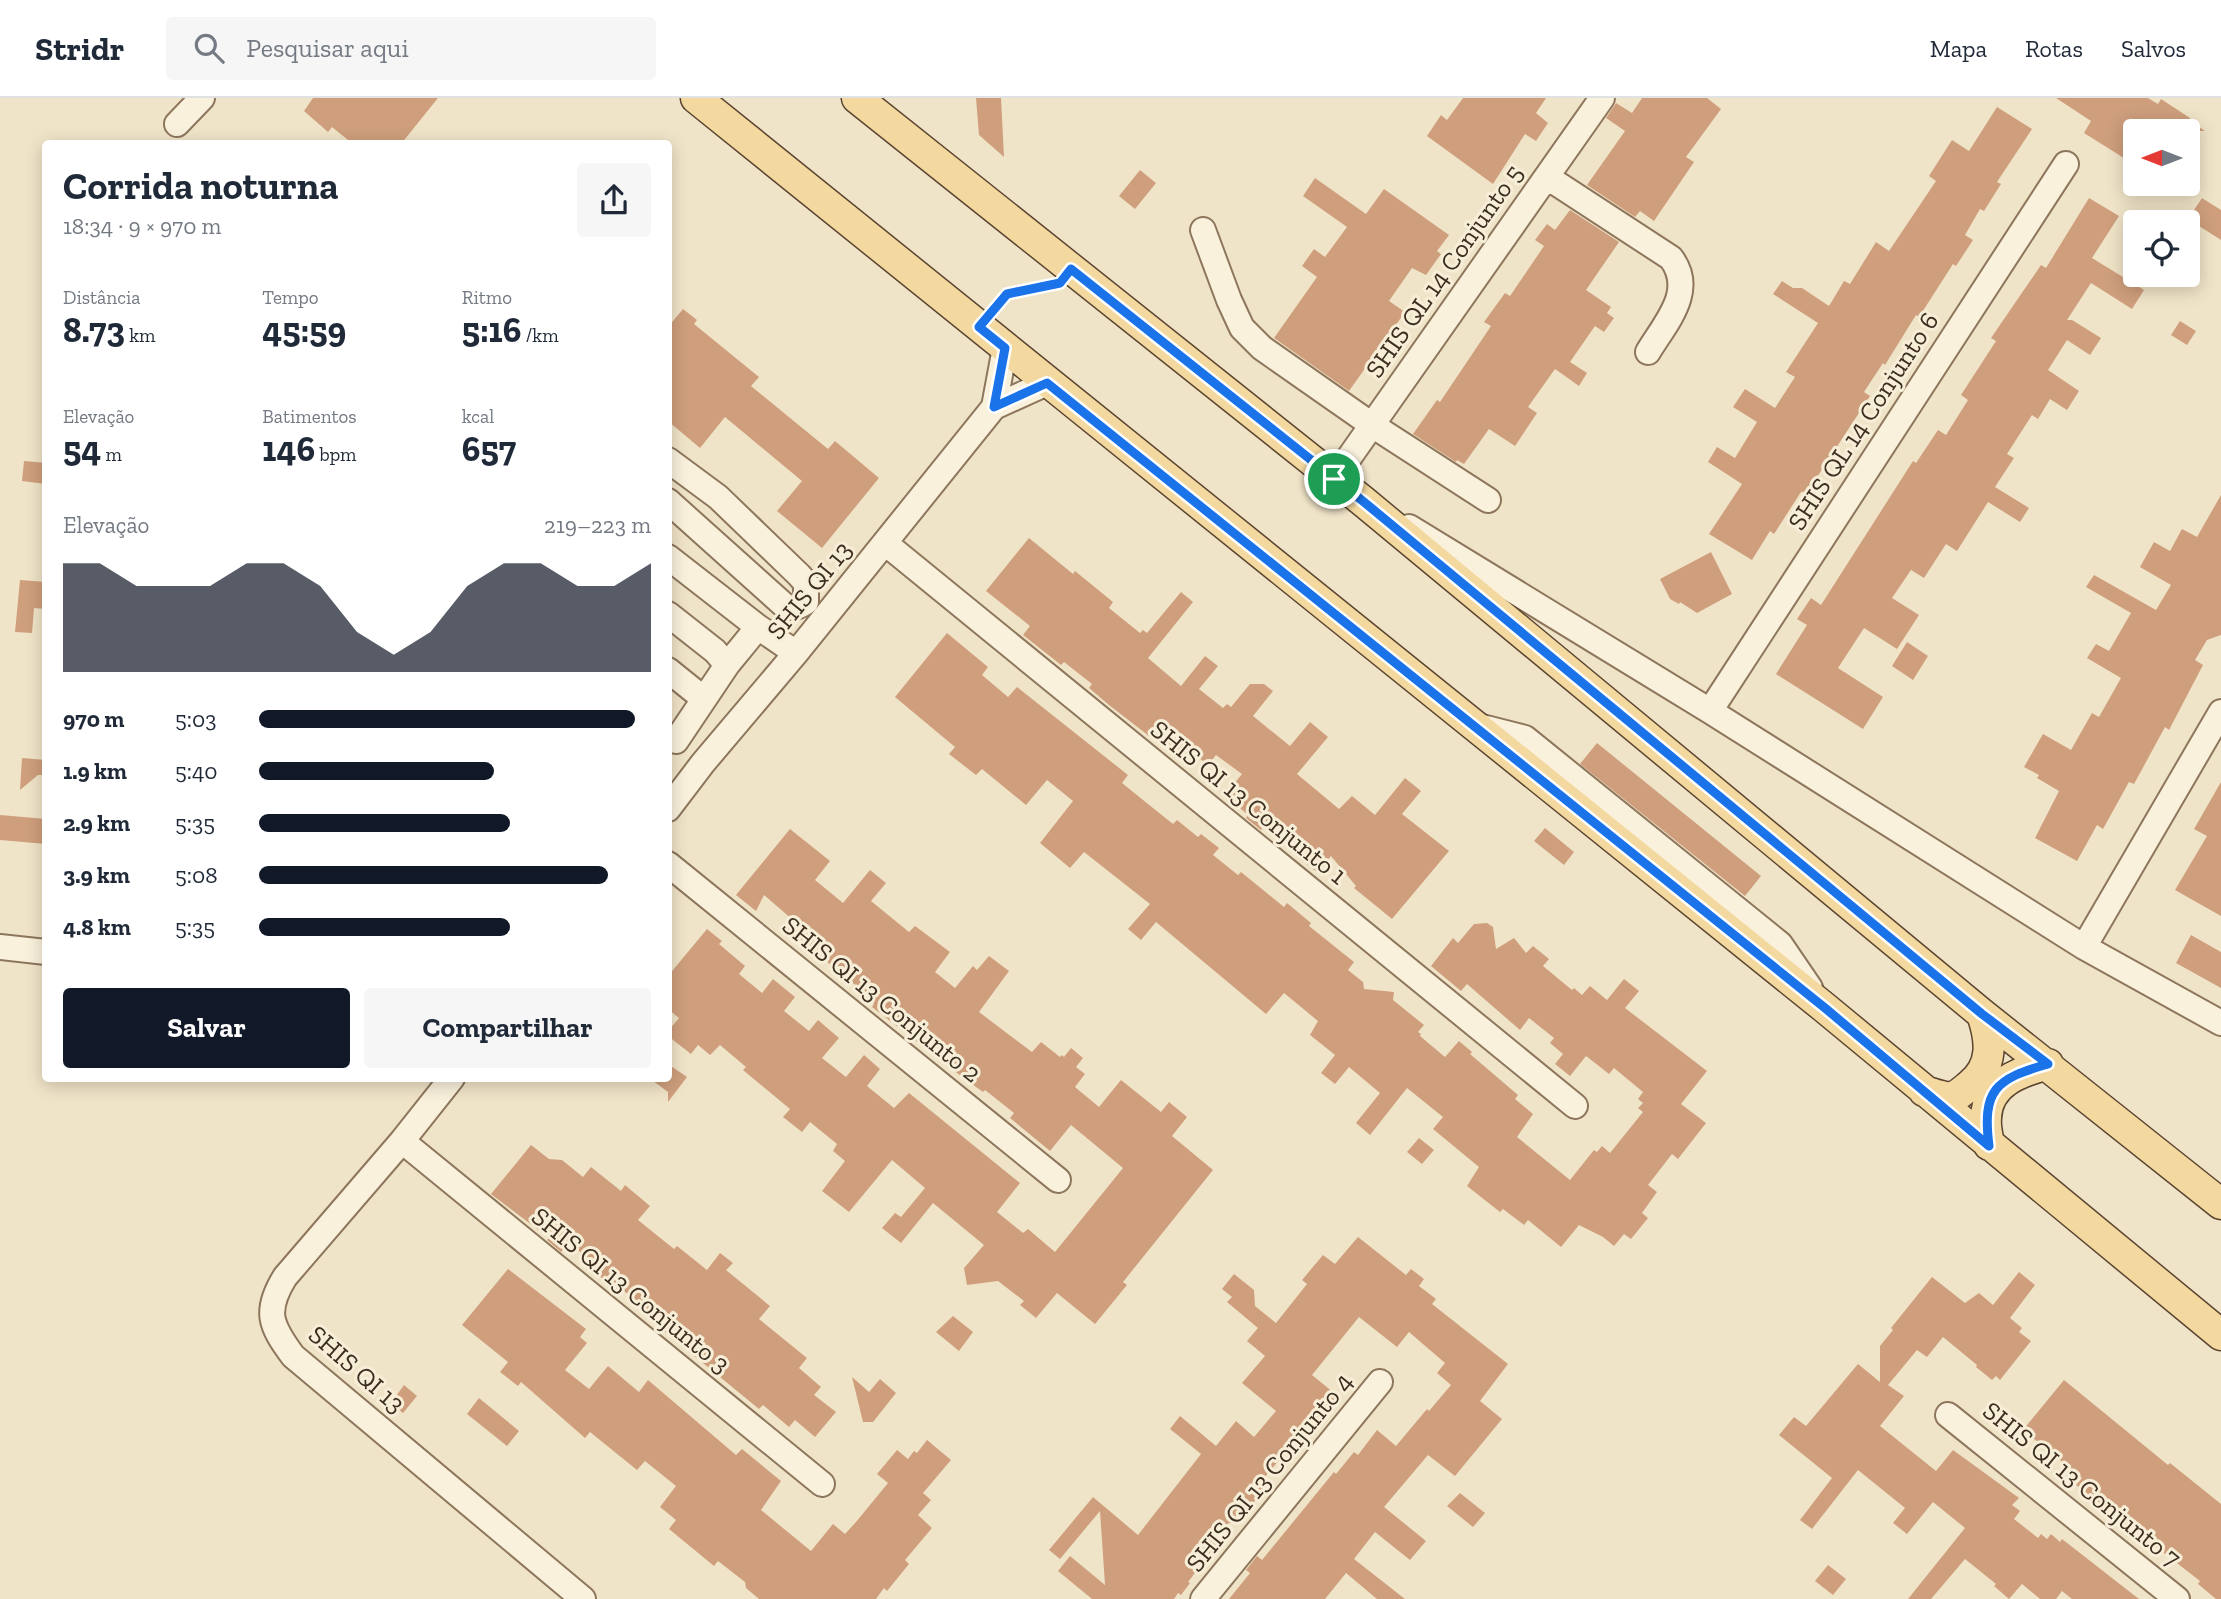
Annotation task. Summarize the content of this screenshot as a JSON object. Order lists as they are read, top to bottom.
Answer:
{
  "streets": {
    "street": [
      "SHIS QL 14 Conjunto 5",
      "SHIS QL 14 Conjunto 6",
      "SHIS QI 13",
      "SHIS QI 13 Conjunto 1",
      "SHIS QI 13 Conjunto 2",
      "SHIS QI 13 Conjunto 3",
      "SHIS QI 13 Conjunto 4",
      "SHIS QI 13 Conjunto 7"
    ]
  },
  "crossings": [
    ["SHIS QI 13", "SHIS QI 13 Conjunto 1"],
    ["SHIS QI 13", "SHIS QI 13 Conjunto 3"]
  ],
  "north": "left",
  "page": {
    "header": "Stridr",
    "search": "Pesquisar aqui",
    "nav": ["Mapa", "Rotas", "Salvos"],
    "heading": ["Corrida noturna", "18:34 · 9 × 970 m"],
    "stats": [
      ["Distância", "8.73 km"],
      ["Tempo", "45:59"],
      ["Ritmo", "5:16 /km"],
      ["Elevação", "54 m"],
      ["Batimentos", "146 bpm"],
      ["kcal", "657"]
    ],
    "chart": ["Elevação", "219–223 m"],
    "list": [
      {
        "name": "970 m",
        "note": "5:03"
      },
      {
        "name": "1.9 km",
        "note": "5:40"
      },
      {
        "name": "2.9 km",
        "note": "5:35"
      },
      {
        "name": "3.9 km",
        "note": "5:08"
      },
      {
        "name": "4.8 km",
        "note": "5:35"
      }
    ],
    "buttons": ["Salvar", "Compartilhar"]
  }
}
